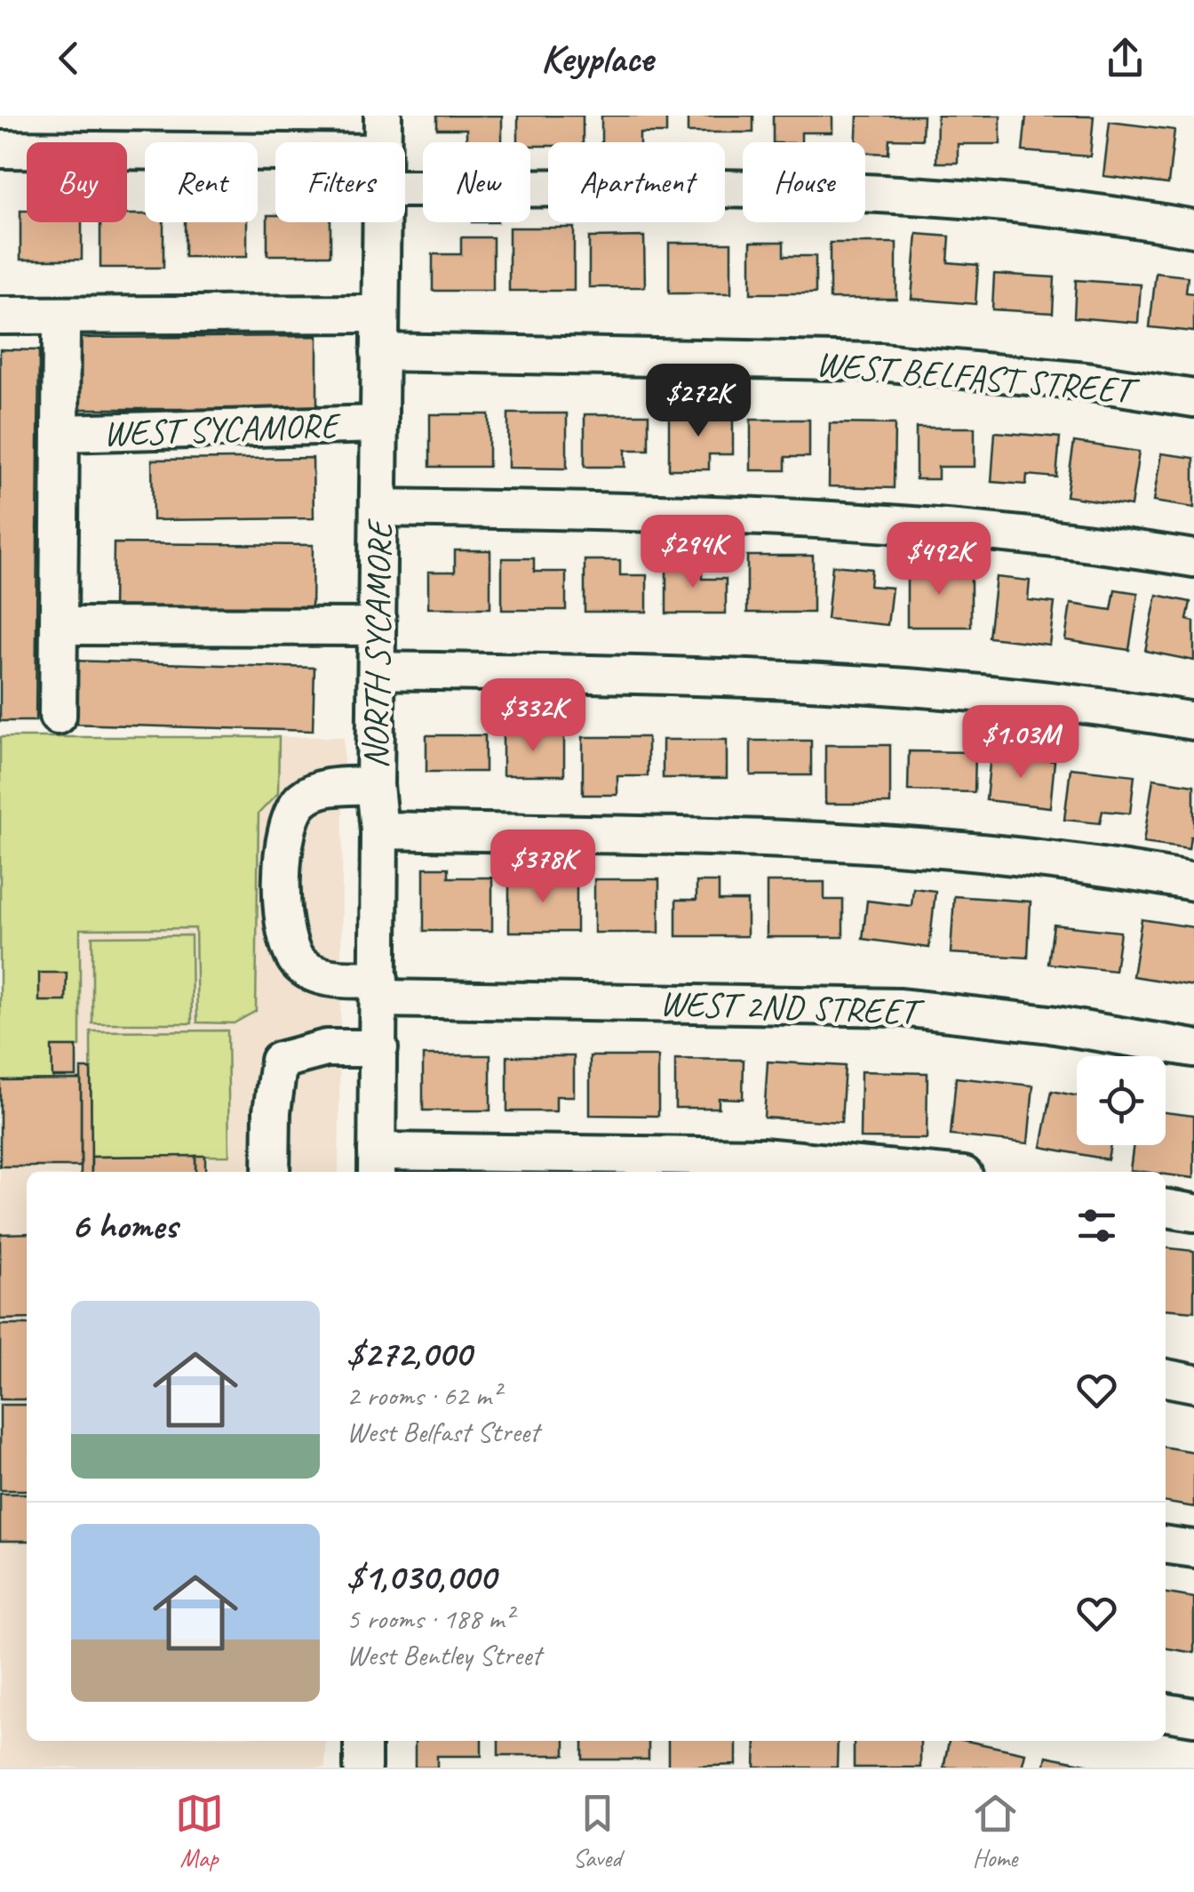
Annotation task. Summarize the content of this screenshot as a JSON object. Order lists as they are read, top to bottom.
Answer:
{
  "streets": {
    "street": [
      "WEST BELFAST STREET",
      "WEST SYCAMORE",
      "NORTH SYCAMORE",
      "WEST 2ND STREET"
    ]
  },
  "crossings": [
    ["WEST BELFAST STREET", "NORTH SYCAMORE"],
    ["WEST SYCAMORE", "NORTH SYCAMORE"],
    ["NORTH SYCAMORE", "WEST 2ND STREET"]
  ],
  "page": {
    "header": "Keyplace",
    "chip": [
      "Buy",
      "Rent",
      "Filters",
      "New",
      "Apartment",
      "House"
    ],
    "price": [
      "$272K",
      "$294K",
      "$492K",
      "$332K",
      "$1.03M",
      "$378K"
    ],
    "heading": "6 homes",
    "list": [
      {
        "name": "$272,000",
        "note": "2 rooms · 62 m² · West Belfast Street"
      },
      {
        "name": "$1,030,000",
        "note": "5 rooms · 188 m² · West Bentley Street"
      }
    ],
    "tabs": ["Map", "Saved", "Home"]
  }
}
